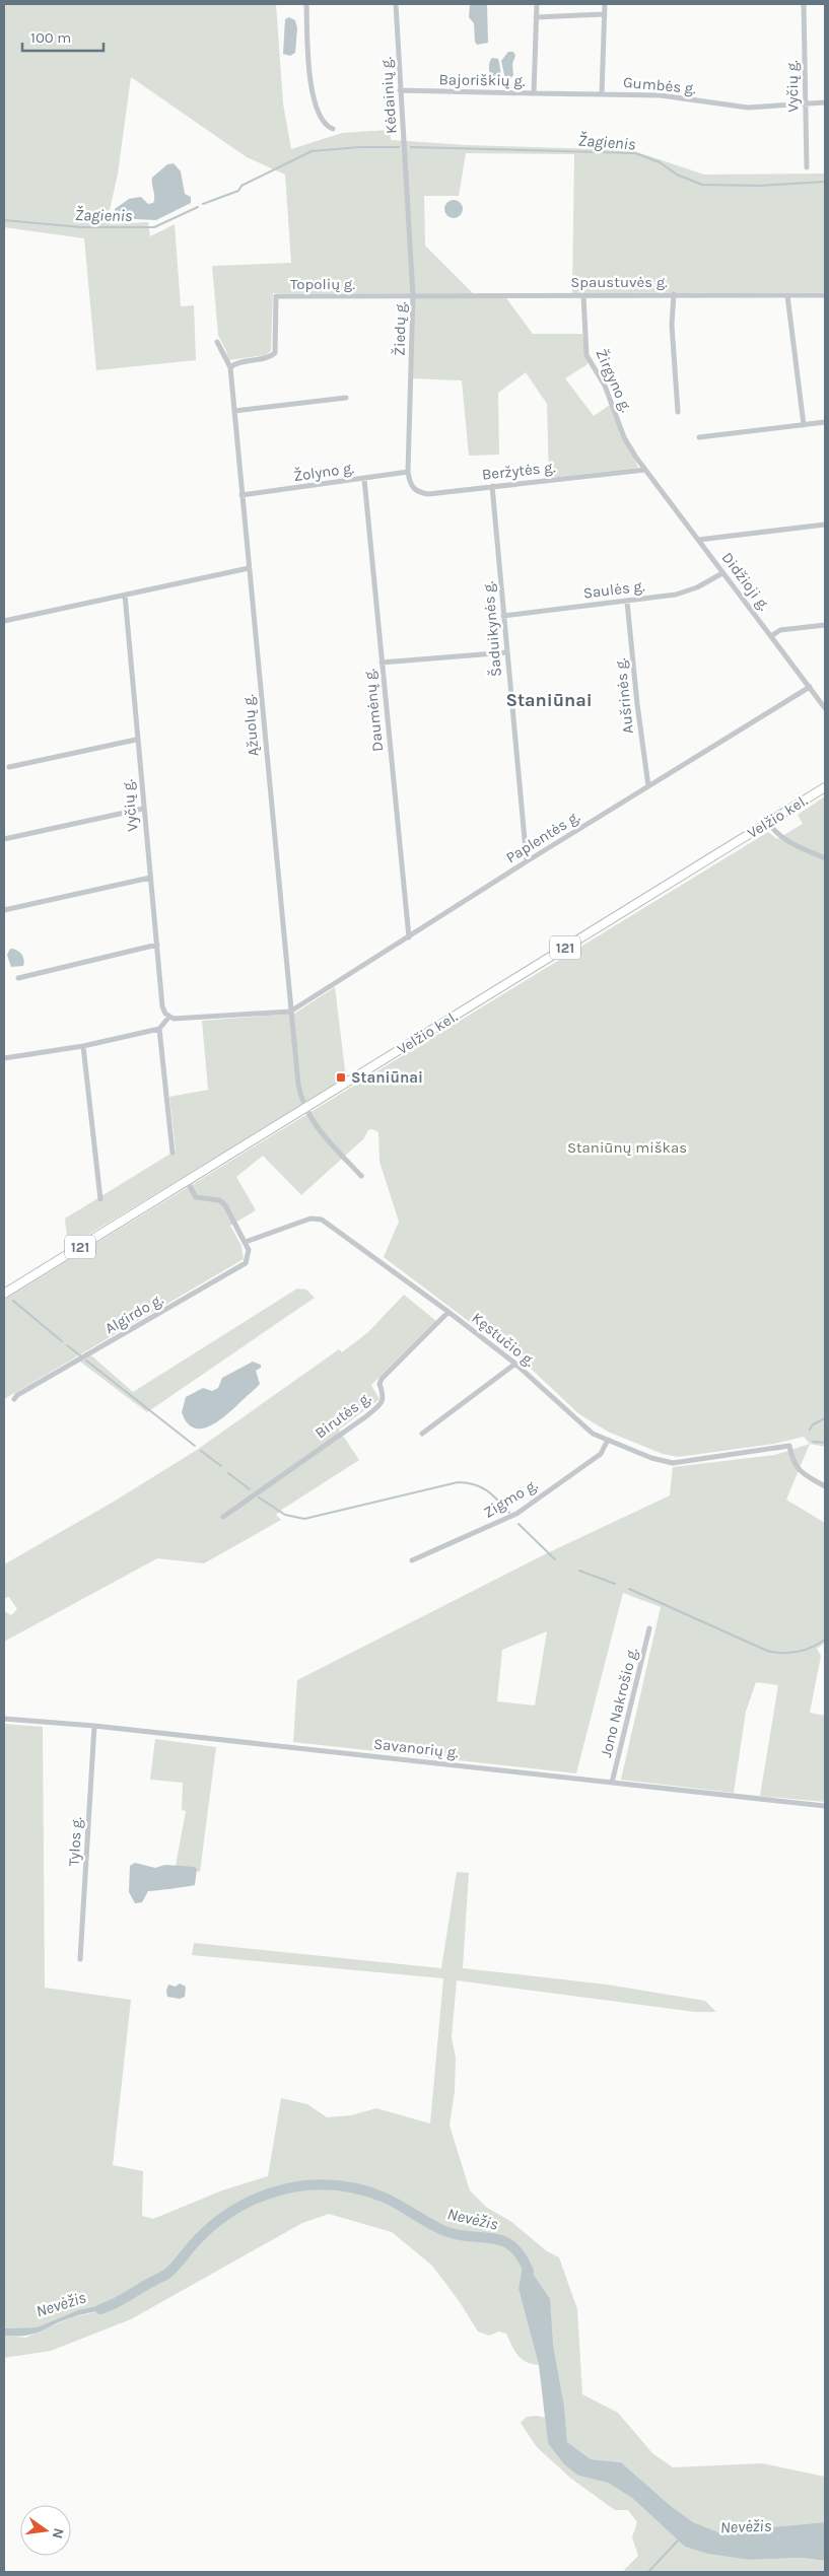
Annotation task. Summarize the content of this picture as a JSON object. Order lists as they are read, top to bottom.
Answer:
{
  "streets": {
    "main road": ["Velžio kel.", "121"],
    "street": [
      "Bajoriškių g.",
      "Gumbės g.",
      "Vyčių g.",
      "Kėdainių g.",
      "Spaustuvės g.",
      "Topolių g.",
      "Žiedų g.",
      "Žirgyno g.",
      "Beržytės g.",
      "Žolyno g.",
      "Didžioji g.",
      "Saulės g.",
      "Šaduikynės g.",
      "Aušrinės g.",
      "Daumėnų g.",
      "Ąžuolų g.",
      "Paplentės g.",
      "Algirdo g.",
      "Kęstučio g.",
      "Birutės g.",
      "Zigmo g.",
      "Jono Nakrošio g.",
      "Savanorių g.",
      "Tylos g."
    ]
  },
  "crossings": [
    ["Bajoriškių g.", "Kėdainių g."],
    ["Gumbės g.", "Vyčių g."],
    ["Kėdainių g.", "Žiedų g."],
    ["Spaustuvės g.", "Topolių g."],
    ["Spaustuvės g.", "Žiedų g."],
    ["Spaustuvės g.", "Žirgyno g."],
    ["Topolių g.", "Žiedų g."],
    ["Topolių g.", "Ąžuolų g."],
    ["Žiedų g.", "Beržytės g."],
    ["Žiedų g.", "Žolyno g."],
    ["Žirgyno g.", "Beržytės g."],
    ["Žirgyno g.", "Didžioji g."],
    ["Beržytės g.", "Žolyno g."],
    ["Beržytės g.", "Didžioji g."],
    ["Beržytės g.", "Šaduikynės g."],
    ["Žolyno g.", "Daumėnų g."],
    ["Žolyno g.", "Ąžuolų g."],
    ["Didžioji g.", "Saulės g."],
    ["Didžioji g.", "Paplentės g."],
    ["Saulės g.", "Šaduikynės g."],
    ["Saulės g.", "Aušrinės g."],
    ["Šaduikynės g.", "Paplentės g."],
    ["Aušrinės g.", "Paplentės g."],
    ["Daumėnų g.", "Paplentės g."],
    ["Ąžuolų g.", "Velžio kel."],
    ["Ąžuolų g.", "Paplentės g."],
    ["Algirdo g.", "Kęstučio g."],
    ["Kęstučio g.", "Birutės g."],
    ["Kęstučio g.", "Zigmo g."],
    ["Jono Nakrošio g.", "Savanorių g."],
    ["Savanorių g.", "Tylos g."]
  ],
  "districts": ["Staniūnai"],
  "water": ["Žagienis", "Nevėžis"],
  "parks": ["Staniūnų miškas"],
  "places": {
    "transit": ["Staniūnai"]
  },
  "scale_bar": "100 m",
  "north": "right"
}
